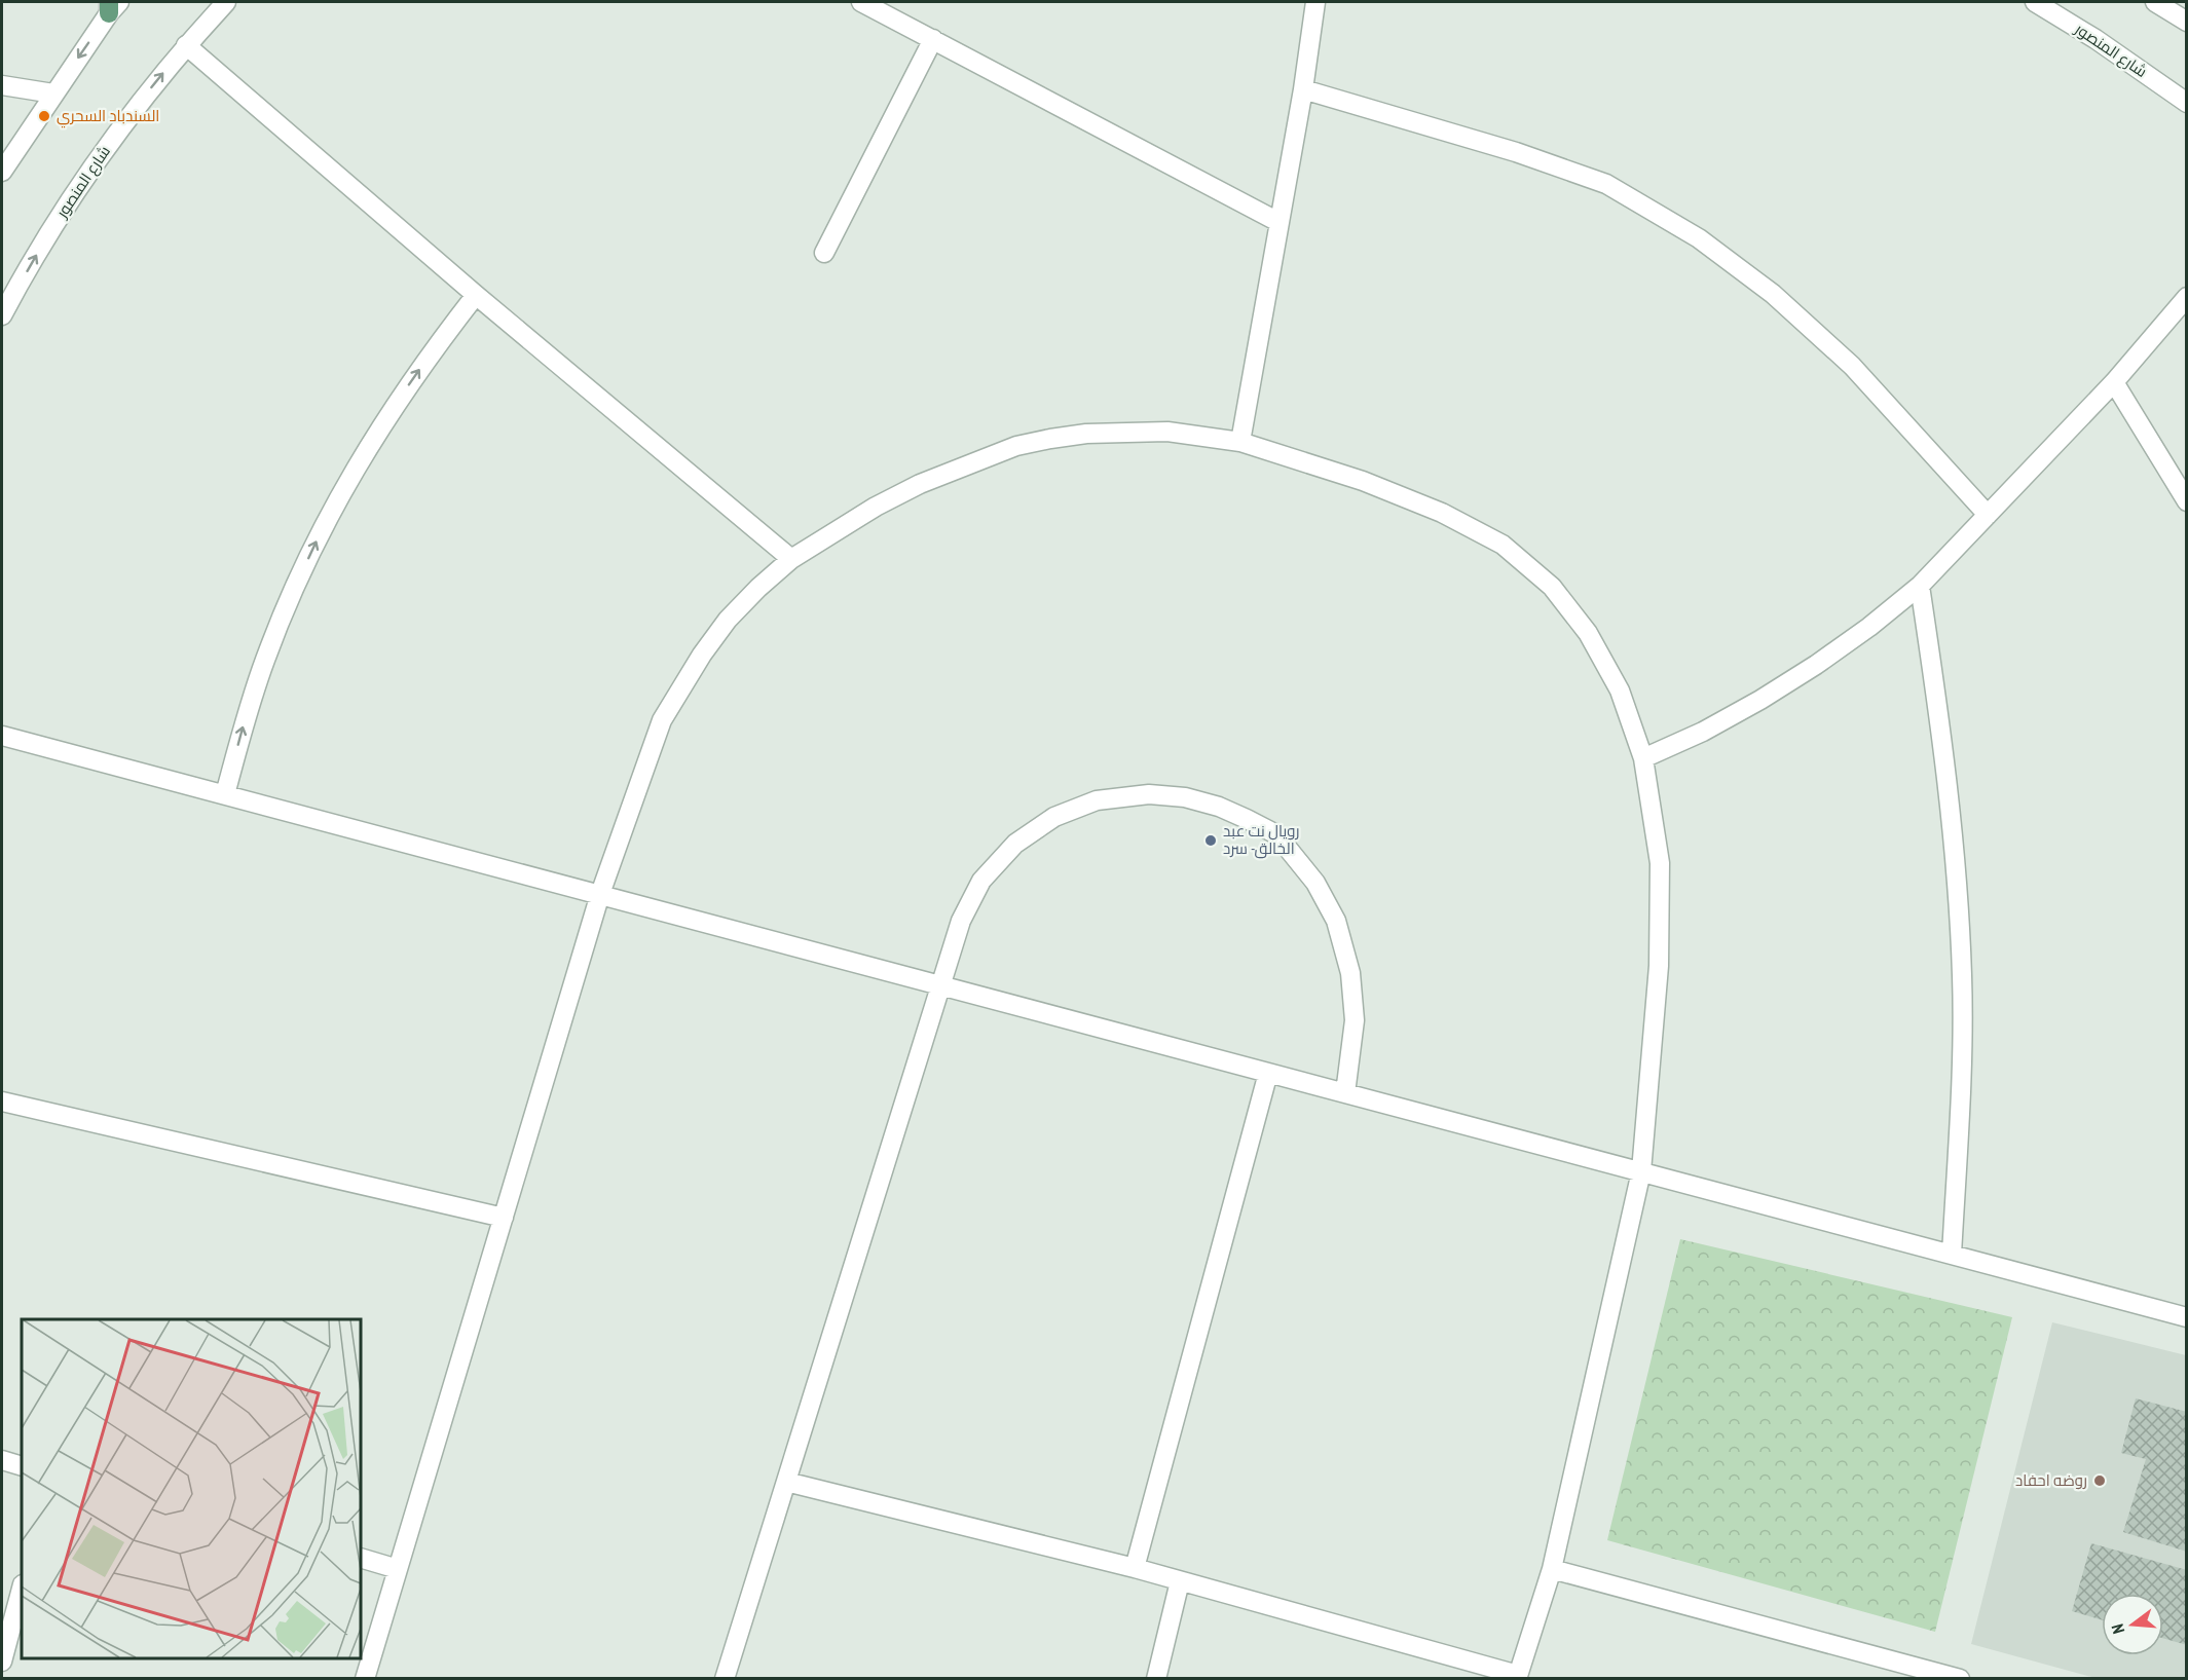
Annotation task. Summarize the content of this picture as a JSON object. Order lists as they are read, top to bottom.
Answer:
{
  "streets": {
    "street": ["شارع المنصور"]
  },
  "places": ["السندباد السحري", "رويال نت عبد الخالق- سرد", "روضه احفاد"],
  "north": "left"
}
